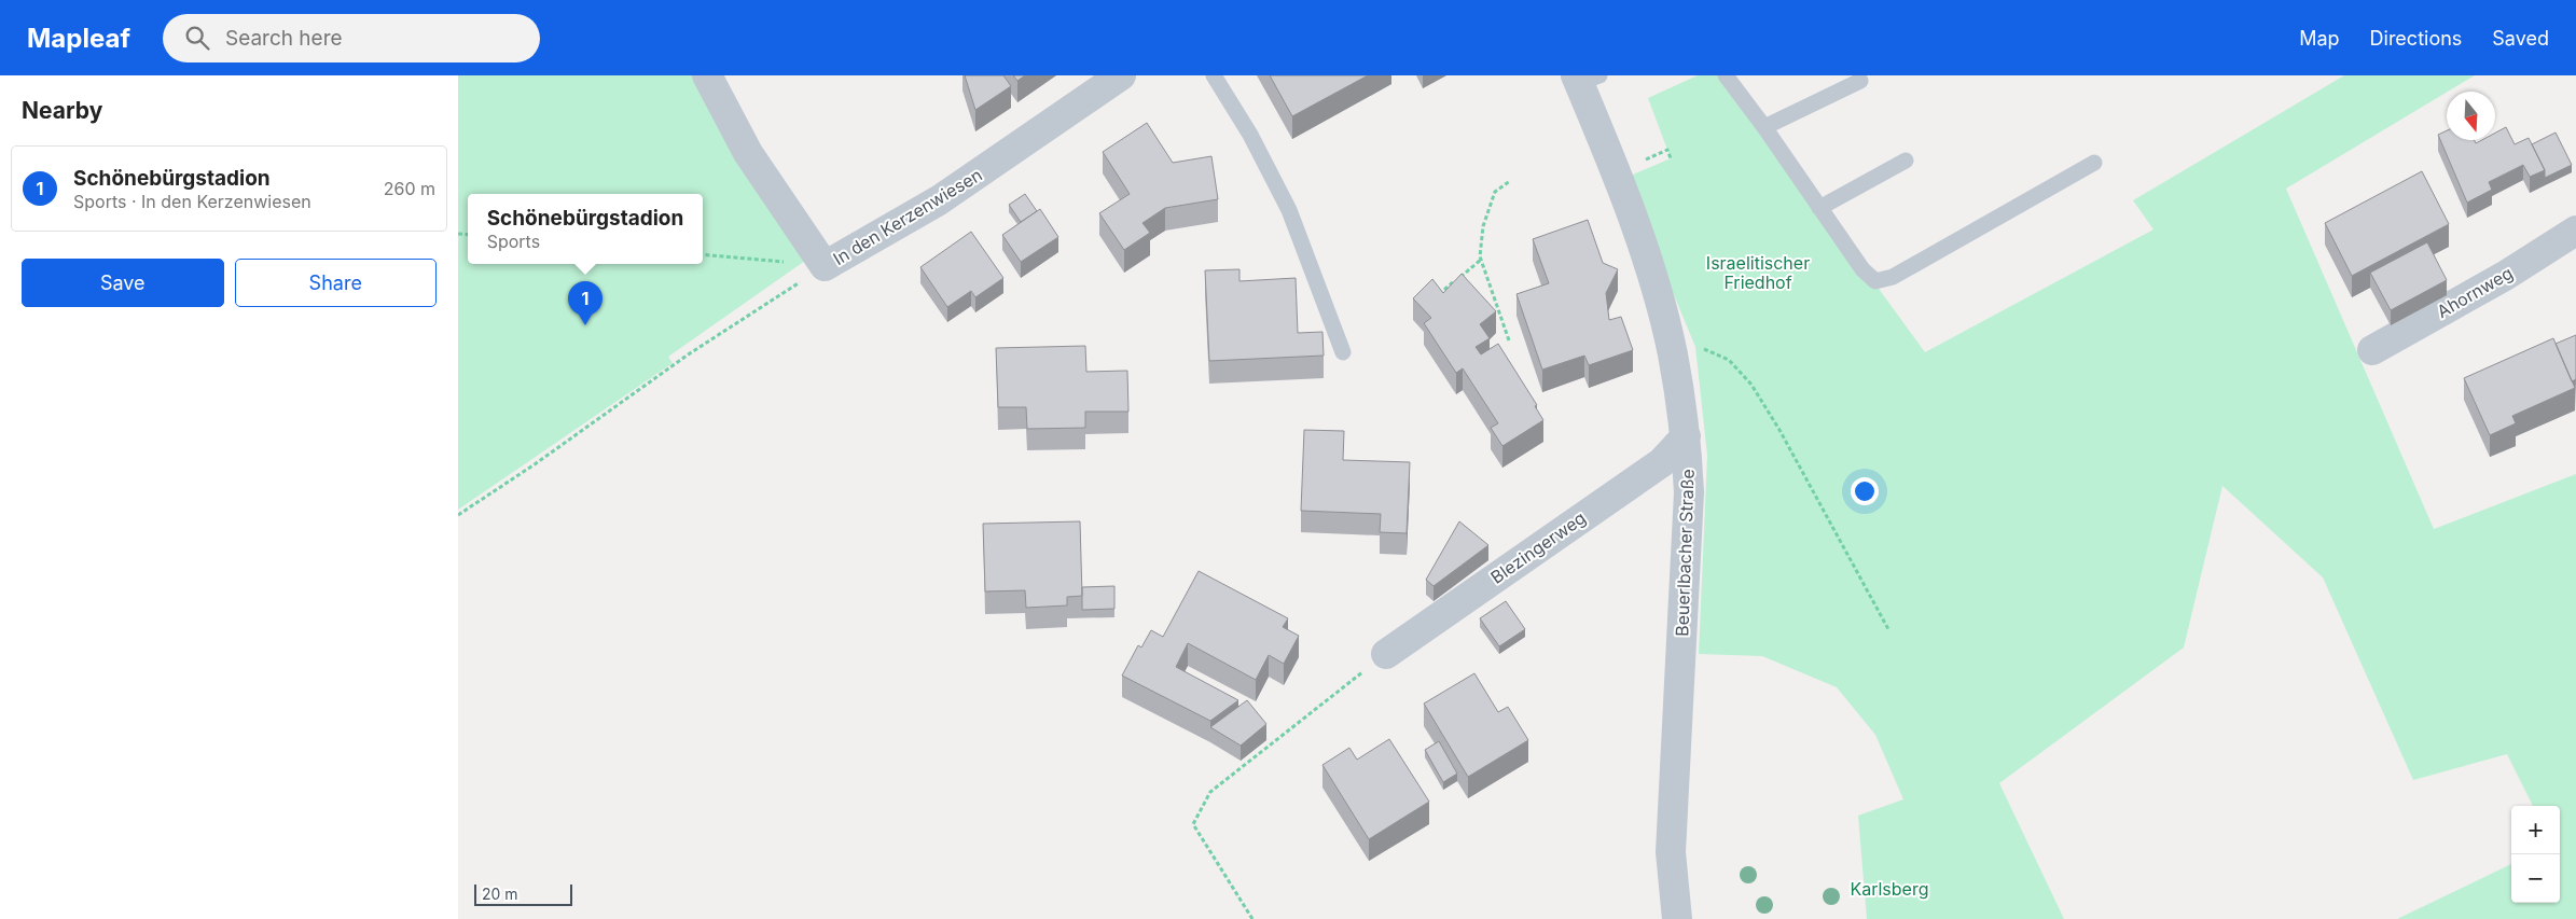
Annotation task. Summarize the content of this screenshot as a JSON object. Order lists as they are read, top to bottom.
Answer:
{
  "streets": {
    "street": [
      "In den Kerzenwiesen",
      "Ahornweg",
      "Blezingerweg",
      "Beuerlbacher Straße"
    ]
  },
  "crossings": [
    ["Blezingerweg", "Beuerlbacher Straße"]
  ],
  "parks": ["Israelitischer Friedhof", "Karlsberg"],
  "scale_bar": "20 m",
  "north": "bottom",
  "page": {
    "header": "Mapleaf",
    "search": "Search here",
    "nav": ["Map", "Directions", "Saved"],
    "heading": "Nearby",
    "list": [
      {
        "mark": "1",
        "name": "Schönebürgstadion",
        "note": "Sports · In den Kerzenwiesen",
        "value": "260 m"
      }
    ],
    "popup": ["Schönebürgstadion", "Sports"],
    "buttons": ["Save", "Share"],
    "pins": "1",
    "map_buttons": ["+", "−"],
    "scale": "20 m"
  }
}
